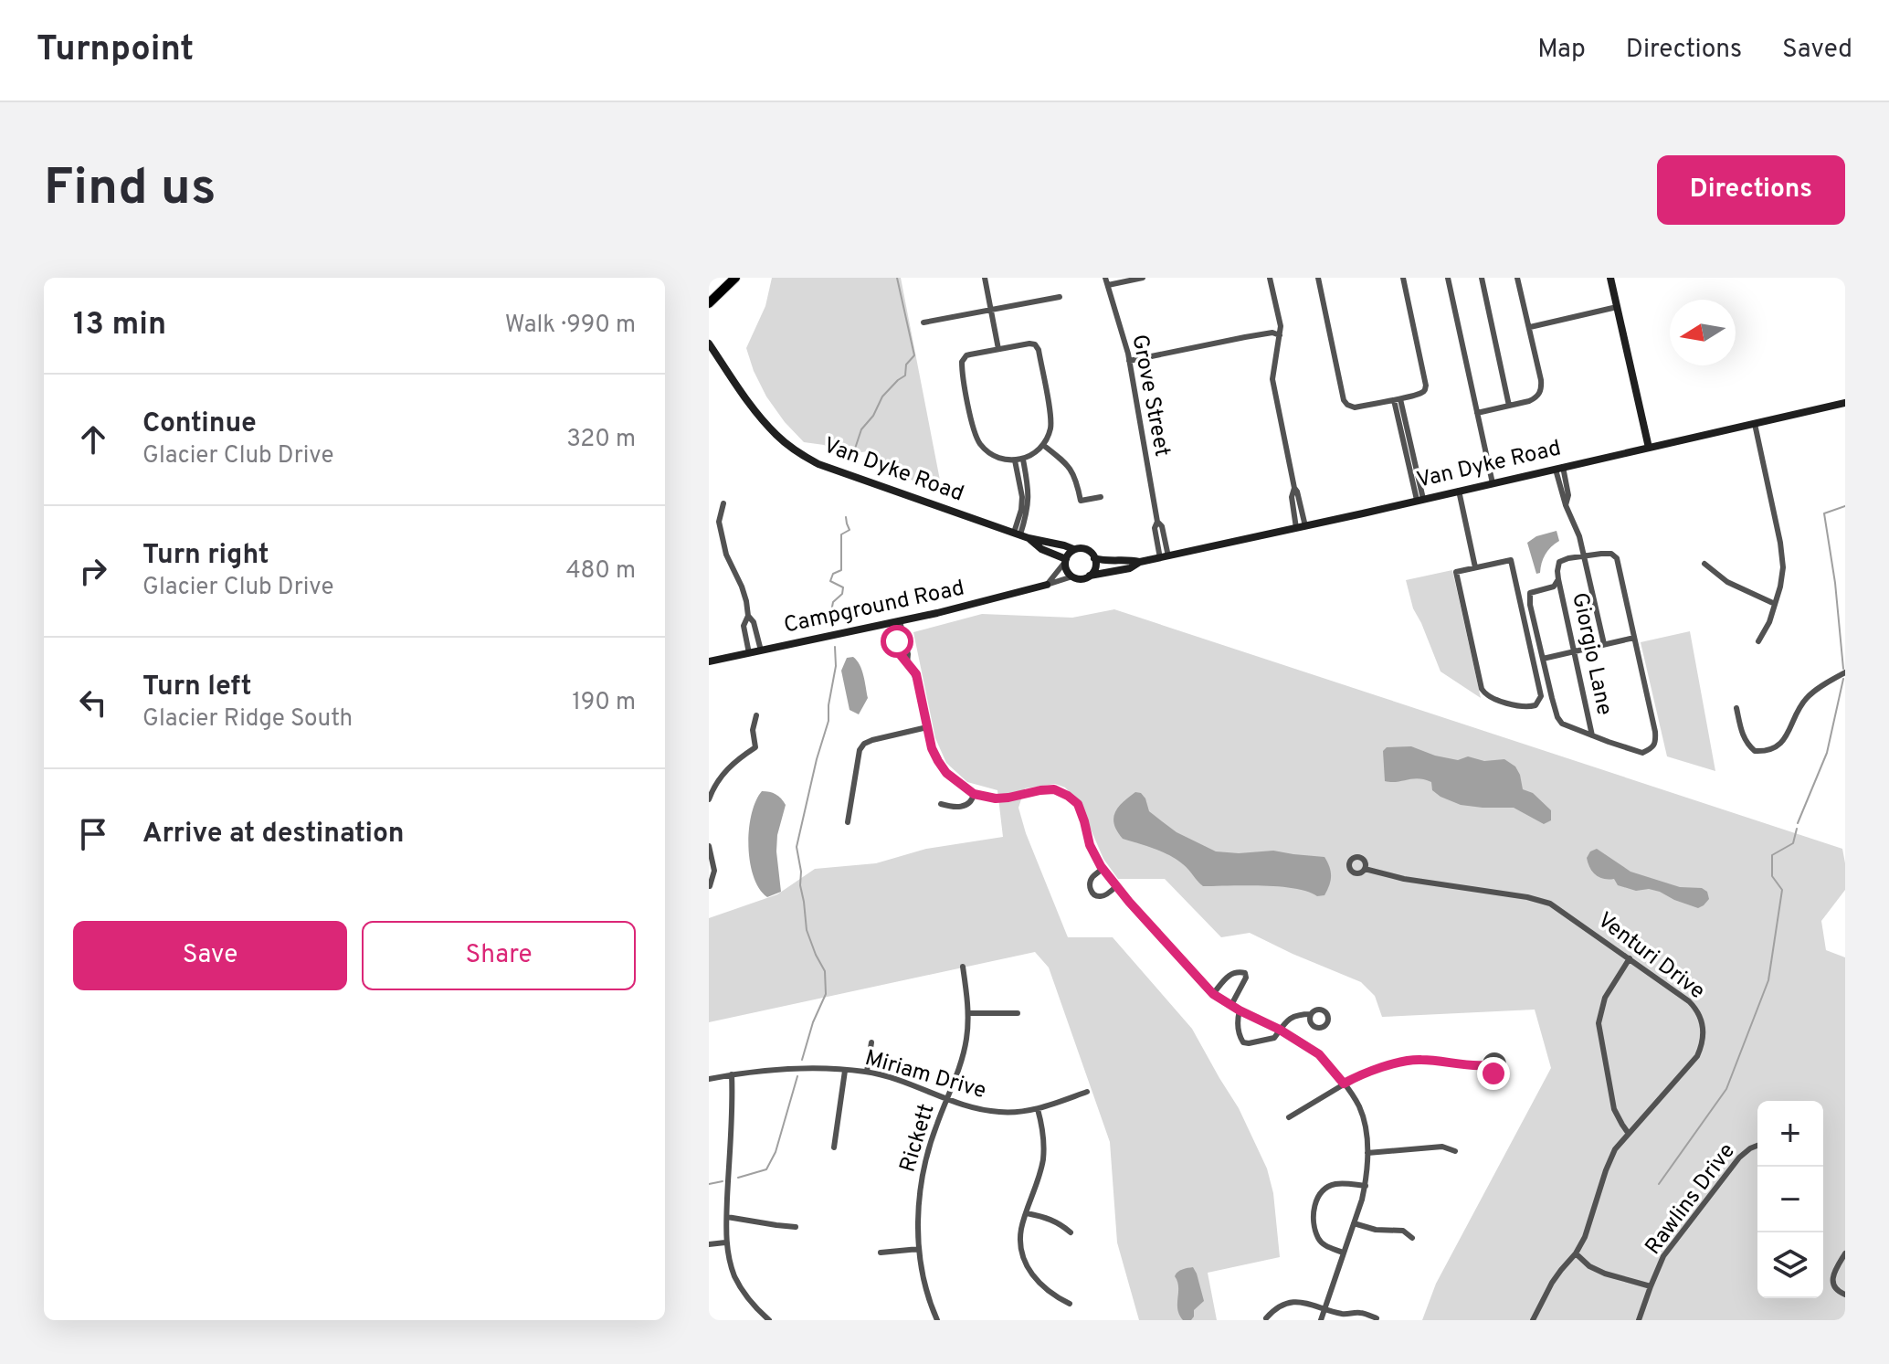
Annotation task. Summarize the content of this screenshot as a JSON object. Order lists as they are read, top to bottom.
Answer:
{
  "streets": {
    "street": [
      "Grove Street",
      "Van Dyke Road",
      "Campground Road",
      "Giorgio Lane",
      "Venturi Drive",
      "Miriam Drive",
      "Rickett",
      "Rawlins Drive"
    ]
  },
  "crossings": [
    ["Grove Street", "Van Dyke Road"],
    ["Van Dyke Road", "Campground Road"],
    ["Miriam Drive", "Rickett"]
  ],
  "north": "left",
  "page": {
    "header": "Turnpoint",
    "nav": ["Map", "Directions", "Saved"],
    "buttons": [
      "Directions",
      ["Save", "Share"]
    ],
    "title": "Find us",
    "heading": ["13 min", "Walk · 990 m"],
    "list": [
      ["Continue", "Glacier Club Drive", "320 m"],
      ["Turn right", "Glacier Club Drive", "480 m"],
      ["Turn left", "Glacier Ridge South", "190 m"],
      "Arrive at destination"
    ],
    "map_buttons": ["+", "−"]
  }
}
